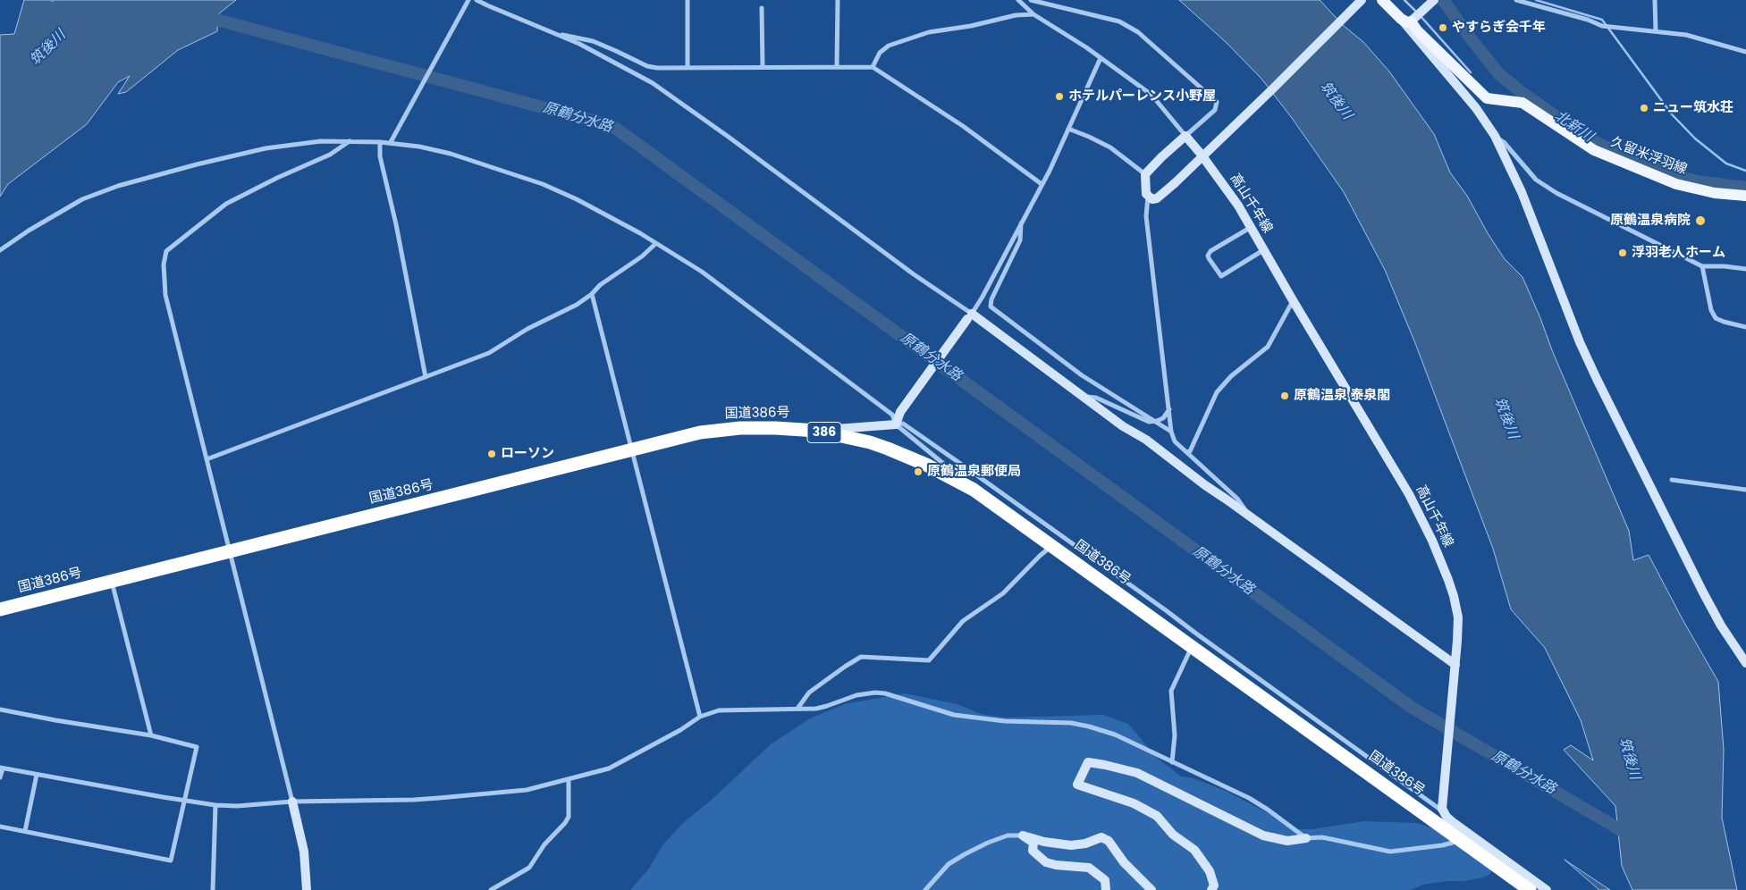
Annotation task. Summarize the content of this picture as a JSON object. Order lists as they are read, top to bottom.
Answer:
{
  "streets": {
    "highway": ["国道386号", "386"],
    "main road": ["久留米浮羽線"],
    "street": ["高山千年線"]
  },
  "water": ["筑後川", "原鶴分水路", "北新川"],
  "places": [
    "やすらぎ会千年",
    "ホテルパーレンス小野屋",
    "ニュー筑水荘",
    "原鶴温泉病院",
    "浮羽老人ホーム",
    "原鶴温泉 泰泉閣",
    "ローソン",
    "原鶴温泉郵便局"
  ]
}
